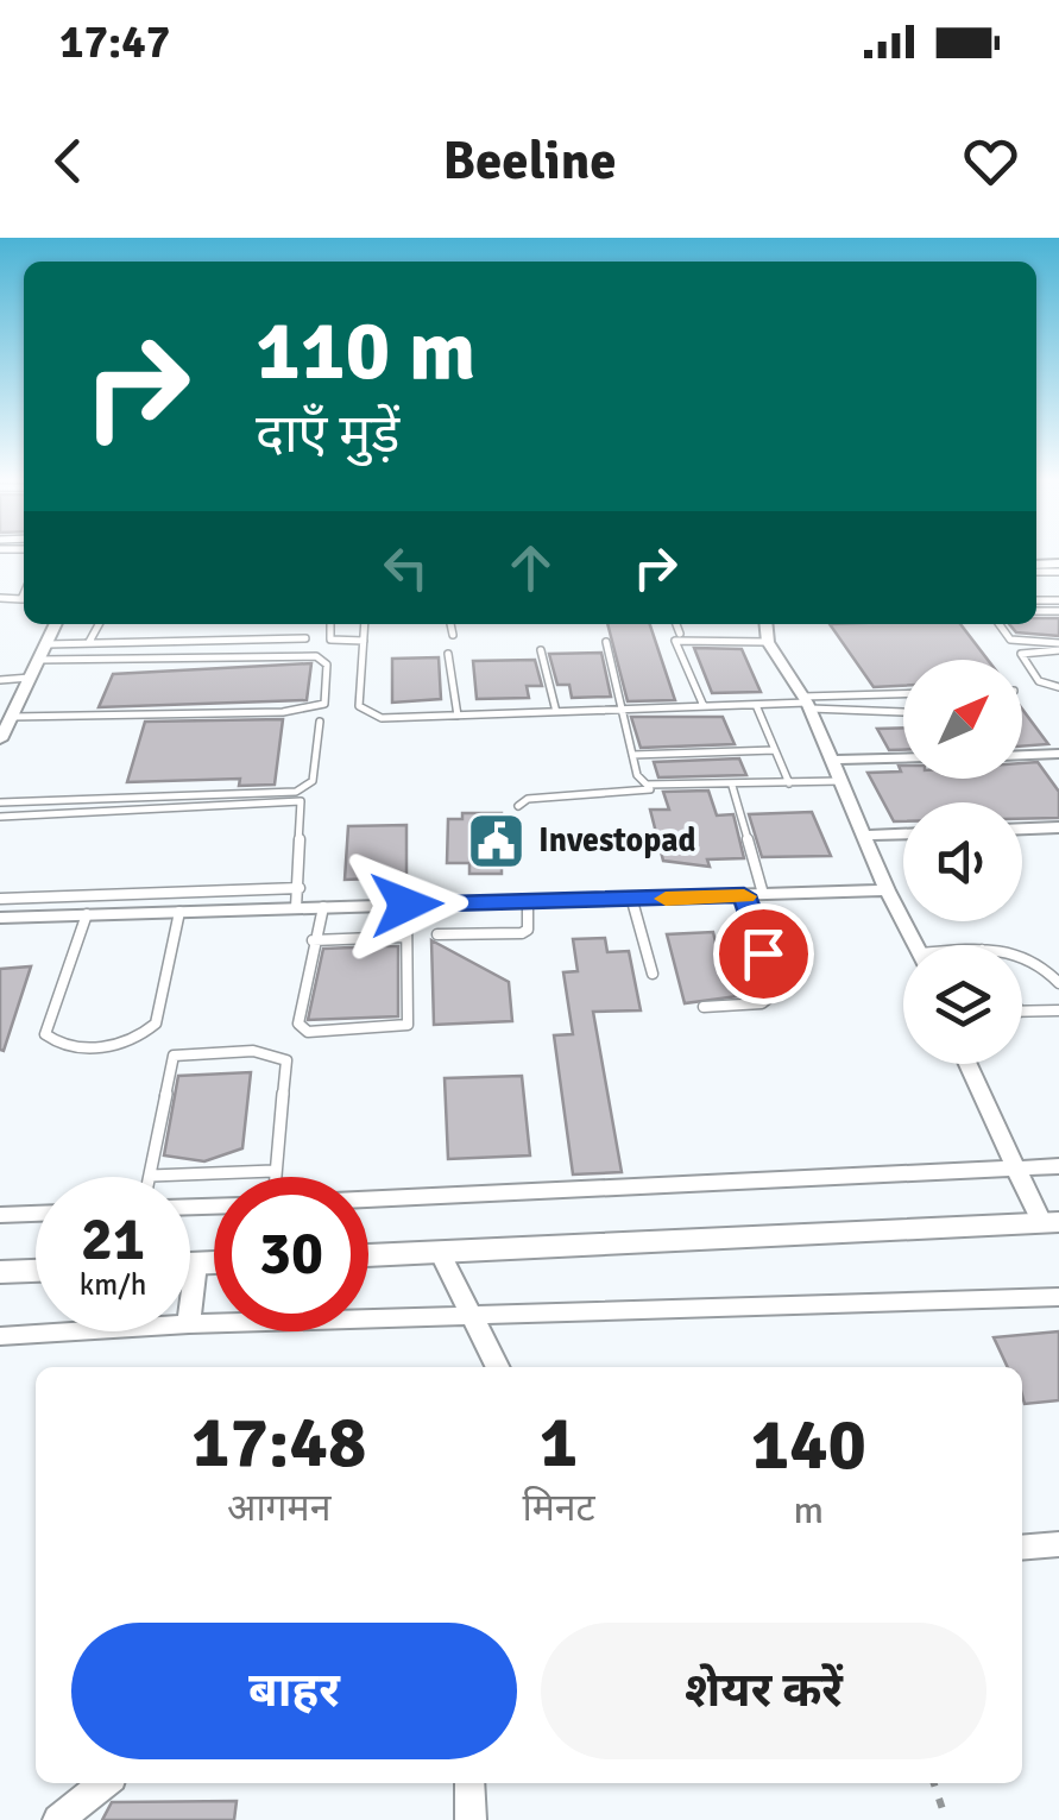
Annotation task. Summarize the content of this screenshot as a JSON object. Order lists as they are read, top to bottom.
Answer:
{
  "places": {
    "public building": ["Investopad"]
  },
  "north": "top right",
  "page": {
    "status": "17:47",
    "header": "Beeline",
    "turn": ["110 m", "दाएँ मुड़ें"],
    "speed": "21 km/h",
    "limit": "30",
    "eta": [
      "17:48",
      "आगमन",
      "1",
      "मिनट",
      "140",
      "m"
    ],
    "buttons": ["बाहर", "शेयर करें"]
  }
}
